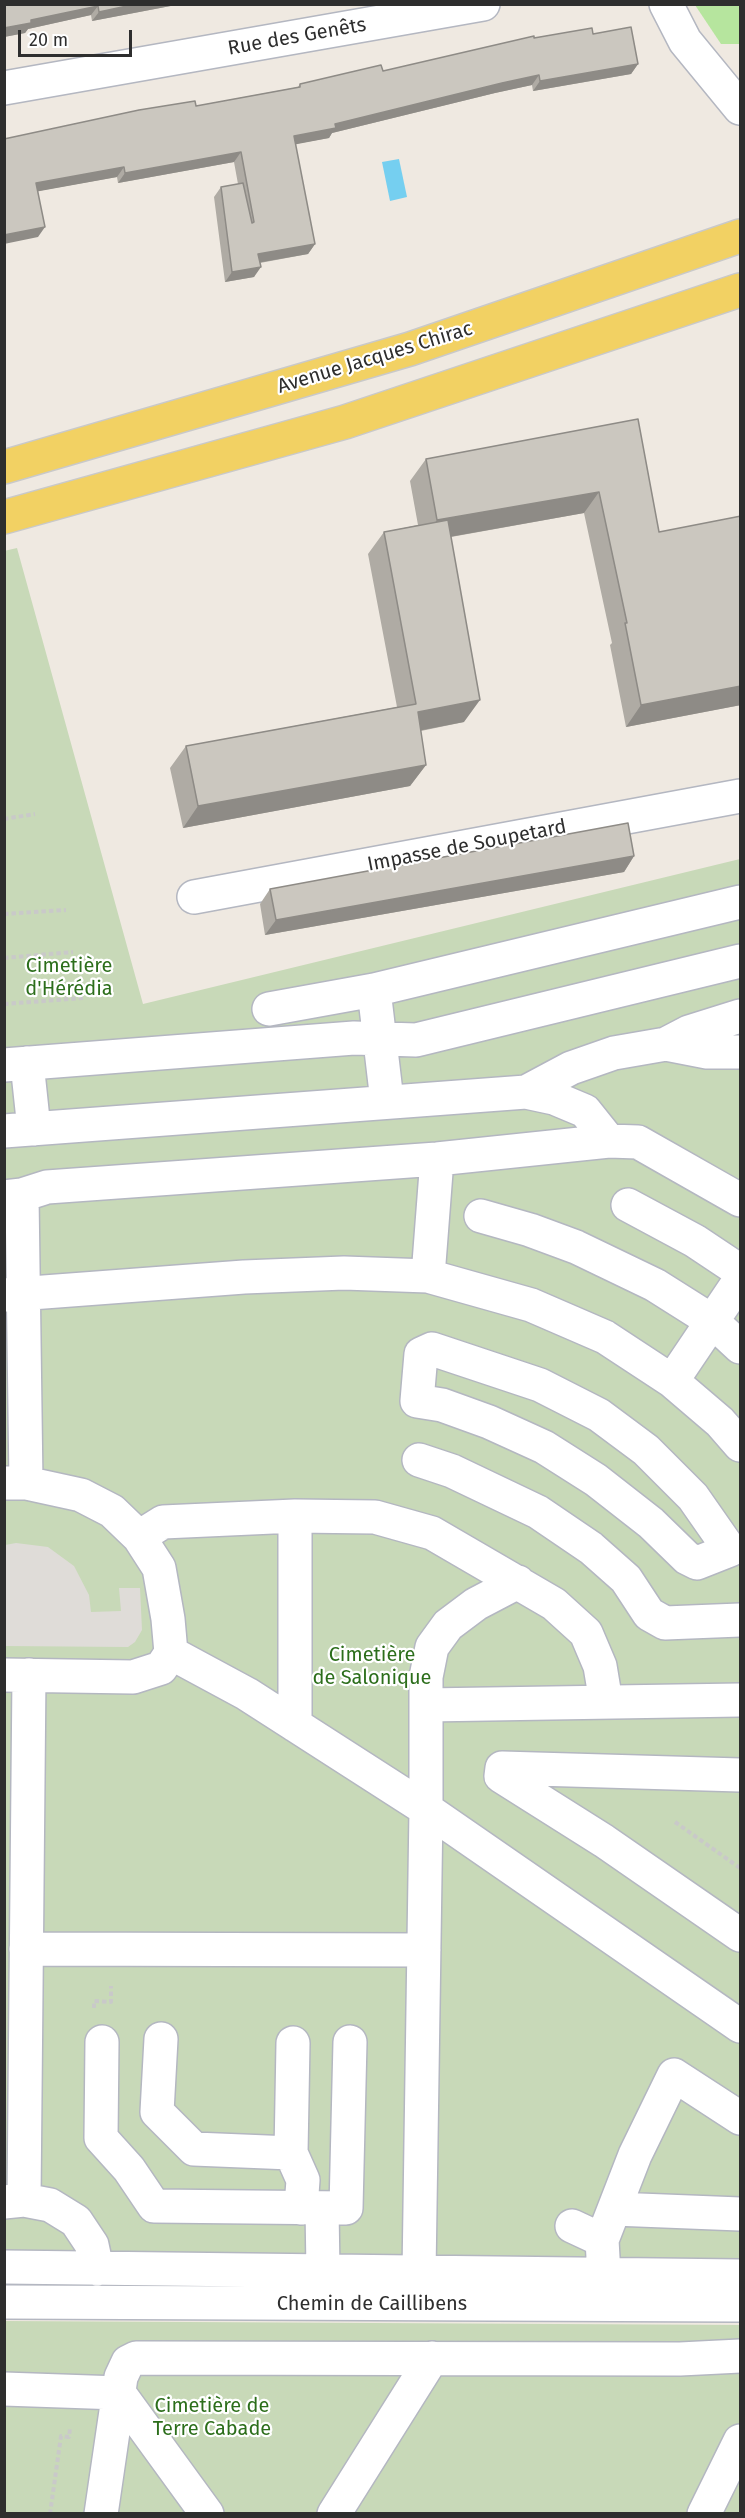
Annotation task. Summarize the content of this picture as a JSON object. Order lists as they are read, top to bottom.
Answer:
{
  "streets": {
    "main road": ["Avenue Jacques Chirac"],
    "street": ["Rue des Genêts", "Impasse de Soupetard", "Chemin de Caillibens"]
  },
  "parks": ["Cimetière d'Hérédia", "Cimetière de Salonique", "Cimetière de Terre Cabade"],
  "scale_bar": "20 m"
}
